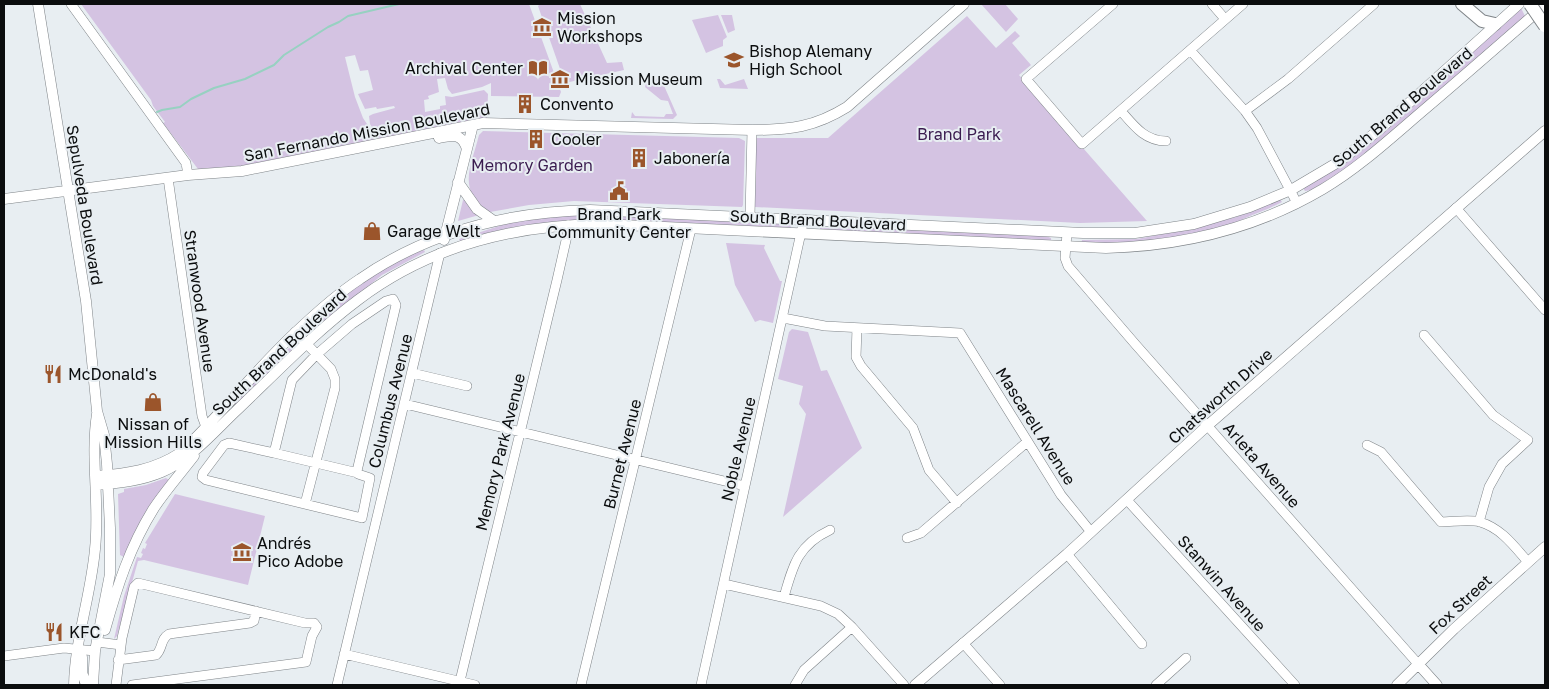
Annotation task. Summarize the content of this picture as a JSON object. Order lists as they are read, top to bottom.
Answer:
{
  "streets": {
    "main road": [
      "South Brand Boulevard",
      "San Fernando Mission Boulevard",
      "Sepulveda Boulevard",
      "Chatsworth Drive",
      "Columbus Avenue",
      "Arleta Avenue",
      "Fox Street"
    ],
    "street": [
      "Stranwood Avenue",
      "Mascarell Avenue",
      "Noble Avenue",
      "Memory Park Avenue",
      "Burnet Avenue",
      "Stanwin Avenue"
    ]
  },
  "crossings": [
    ["South Brand Boulevard", "Sepulveda Boulevard"],
    ["South Brand Boulevard", "Stranwood Avenue"],
    ["South Brand Boulevard", "Columbus Avenue"],
    ["South Brand Boulevard", "Noble Avenue"],
    ["South Brand Boulevard", "Memory Park Avenue"],
    ["South Brand Boulevard", "Burnet Avenue"],
    ["South Brand Boulevard", "Arleta Avenue"],
    ["San Fernando Mission Boulevard", "Sepulveda Boulevard"],
    ["San Fernando Mission Boulevard", "Stranwood Avenue"],
    ["San Fernando Mission Boulevard", "Columbus Avenue"],
    ["Chatsworth Drive", "Mascarell Avenue"],
    ["Chatsworth Drive", "Arleta Avenue"],
    ["Chatsworth Drive", "Stanwin Avenue"],
    ["Arleta Avenue", "Fox Street"]
  ],
  "parks": ["Brand Park", "Memory Garden"],
  "places": {
    "museum": ["Mission Workshops", "Mission Museum", "Andrés Pico Adobe"],
    "school or university": ["Bishop Alemany High School"],
    "library": ["Archival Center"],
    "building": ["Convento", "Cooler", "Jabonería"],
    "public building": ["Brand Park Community Center"],
    "shop": ["Garage Welt", "Nissan of Mission Hills"],
    "restaurant": ["McDonald's", "KFC"]
  }
}
